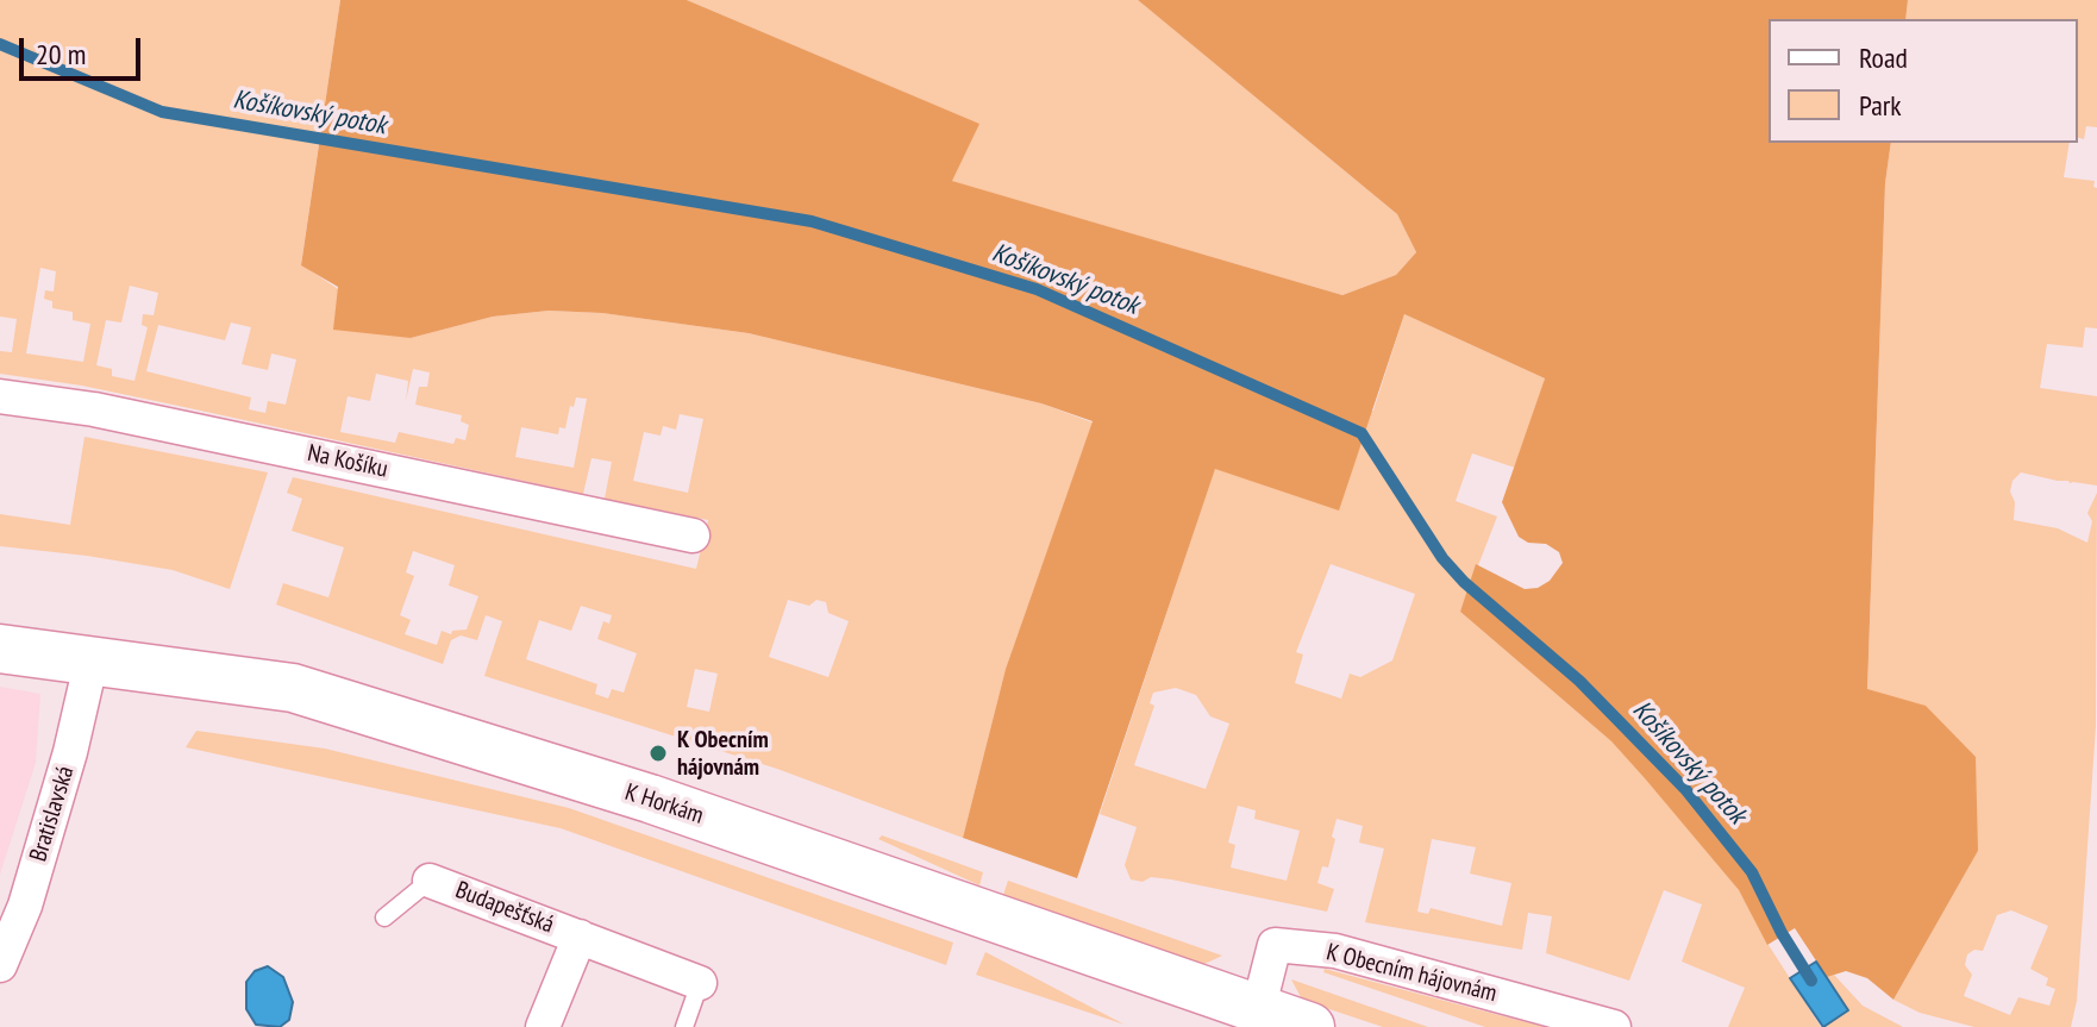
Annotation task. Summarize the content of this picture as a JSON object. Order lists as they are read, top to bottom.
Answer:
{
  "streets": {
    "main road": ["K Horkám"],
    "street": [
      "Na Košíku",
      "Bratislavská",
      "Budapešťská",
      "K Obecním hájovnám"
    ]
  },
  "crossings": [
    ["K Horkám", "Bratislavská"],
    ["K Horkám", "K Obecním hájovnám"]
  ],
  "water": ["Košíkovský potok"],
  "places": ["K Obecním hájovnám"],
  "legend": ["Road", "Park"],
  "scale_bar": "20 m"
}
